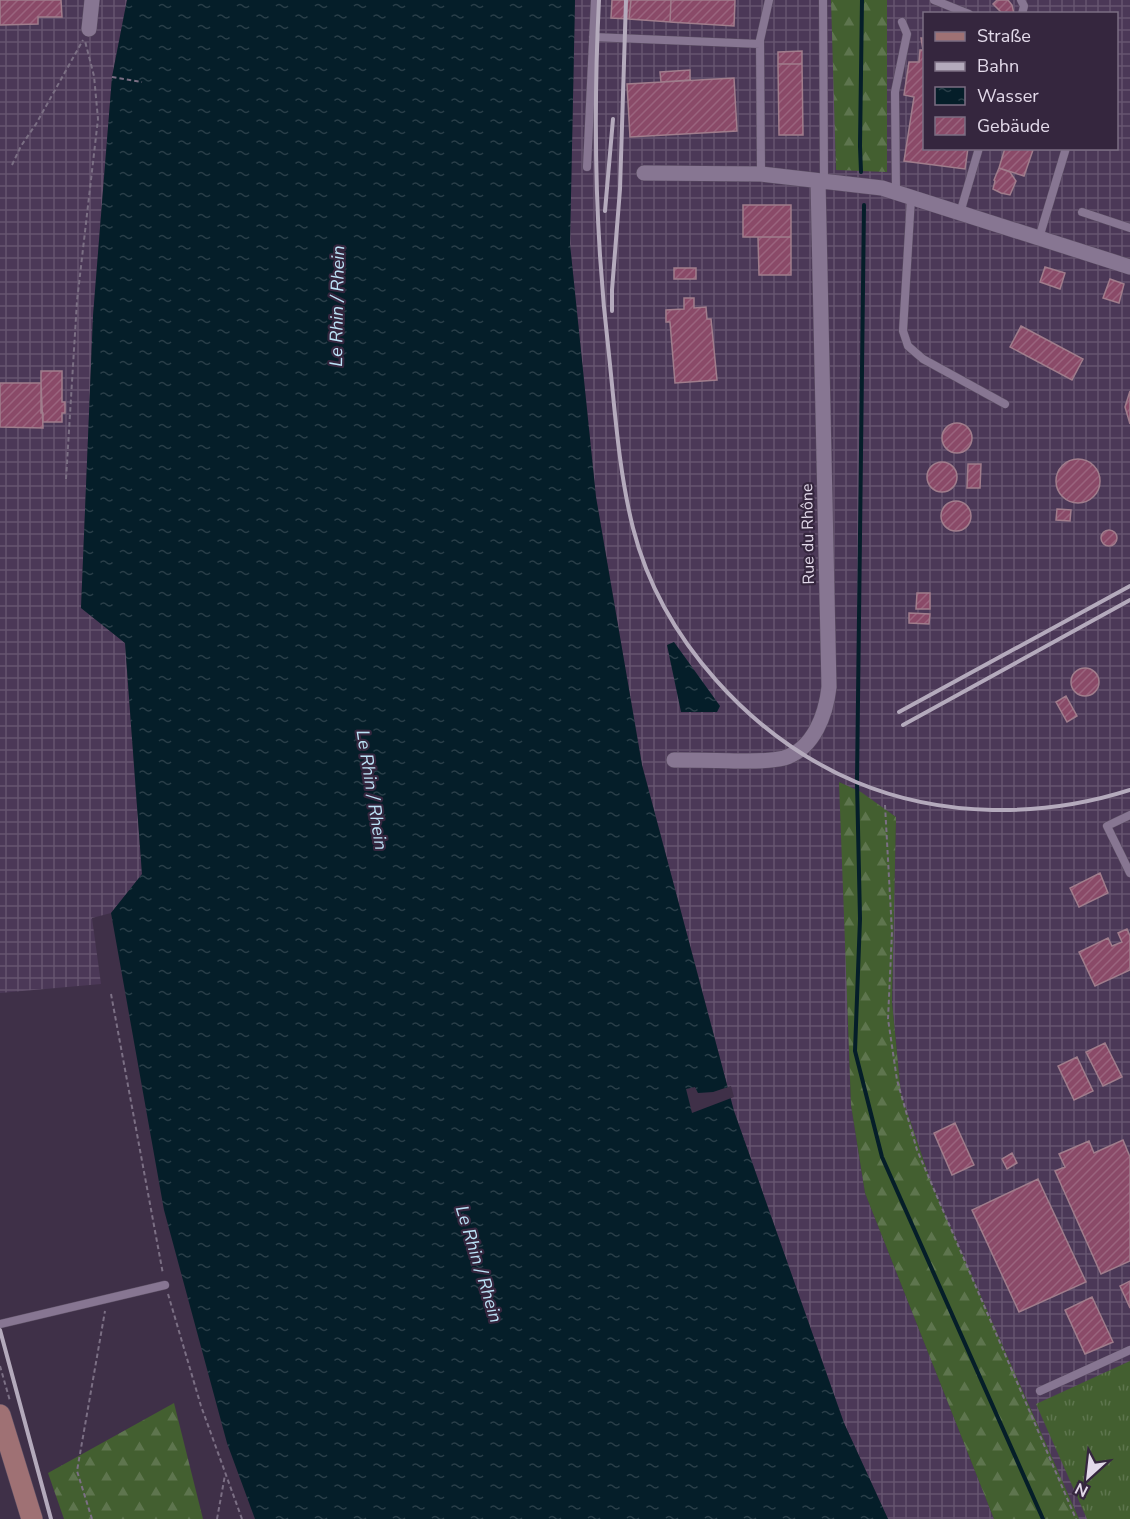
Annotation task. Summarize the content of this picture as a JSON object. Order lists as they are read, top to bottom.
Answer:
{
  "streets": {
    "street": ["Rue du Rhône"]
  },
  "water": ["Le Rhin / Rhein"],
  "legend": [
    "Straße",
    "Bahn",
    "Wasser",
    "Gebäude"
  ],
  "north": "bottom left"
}
